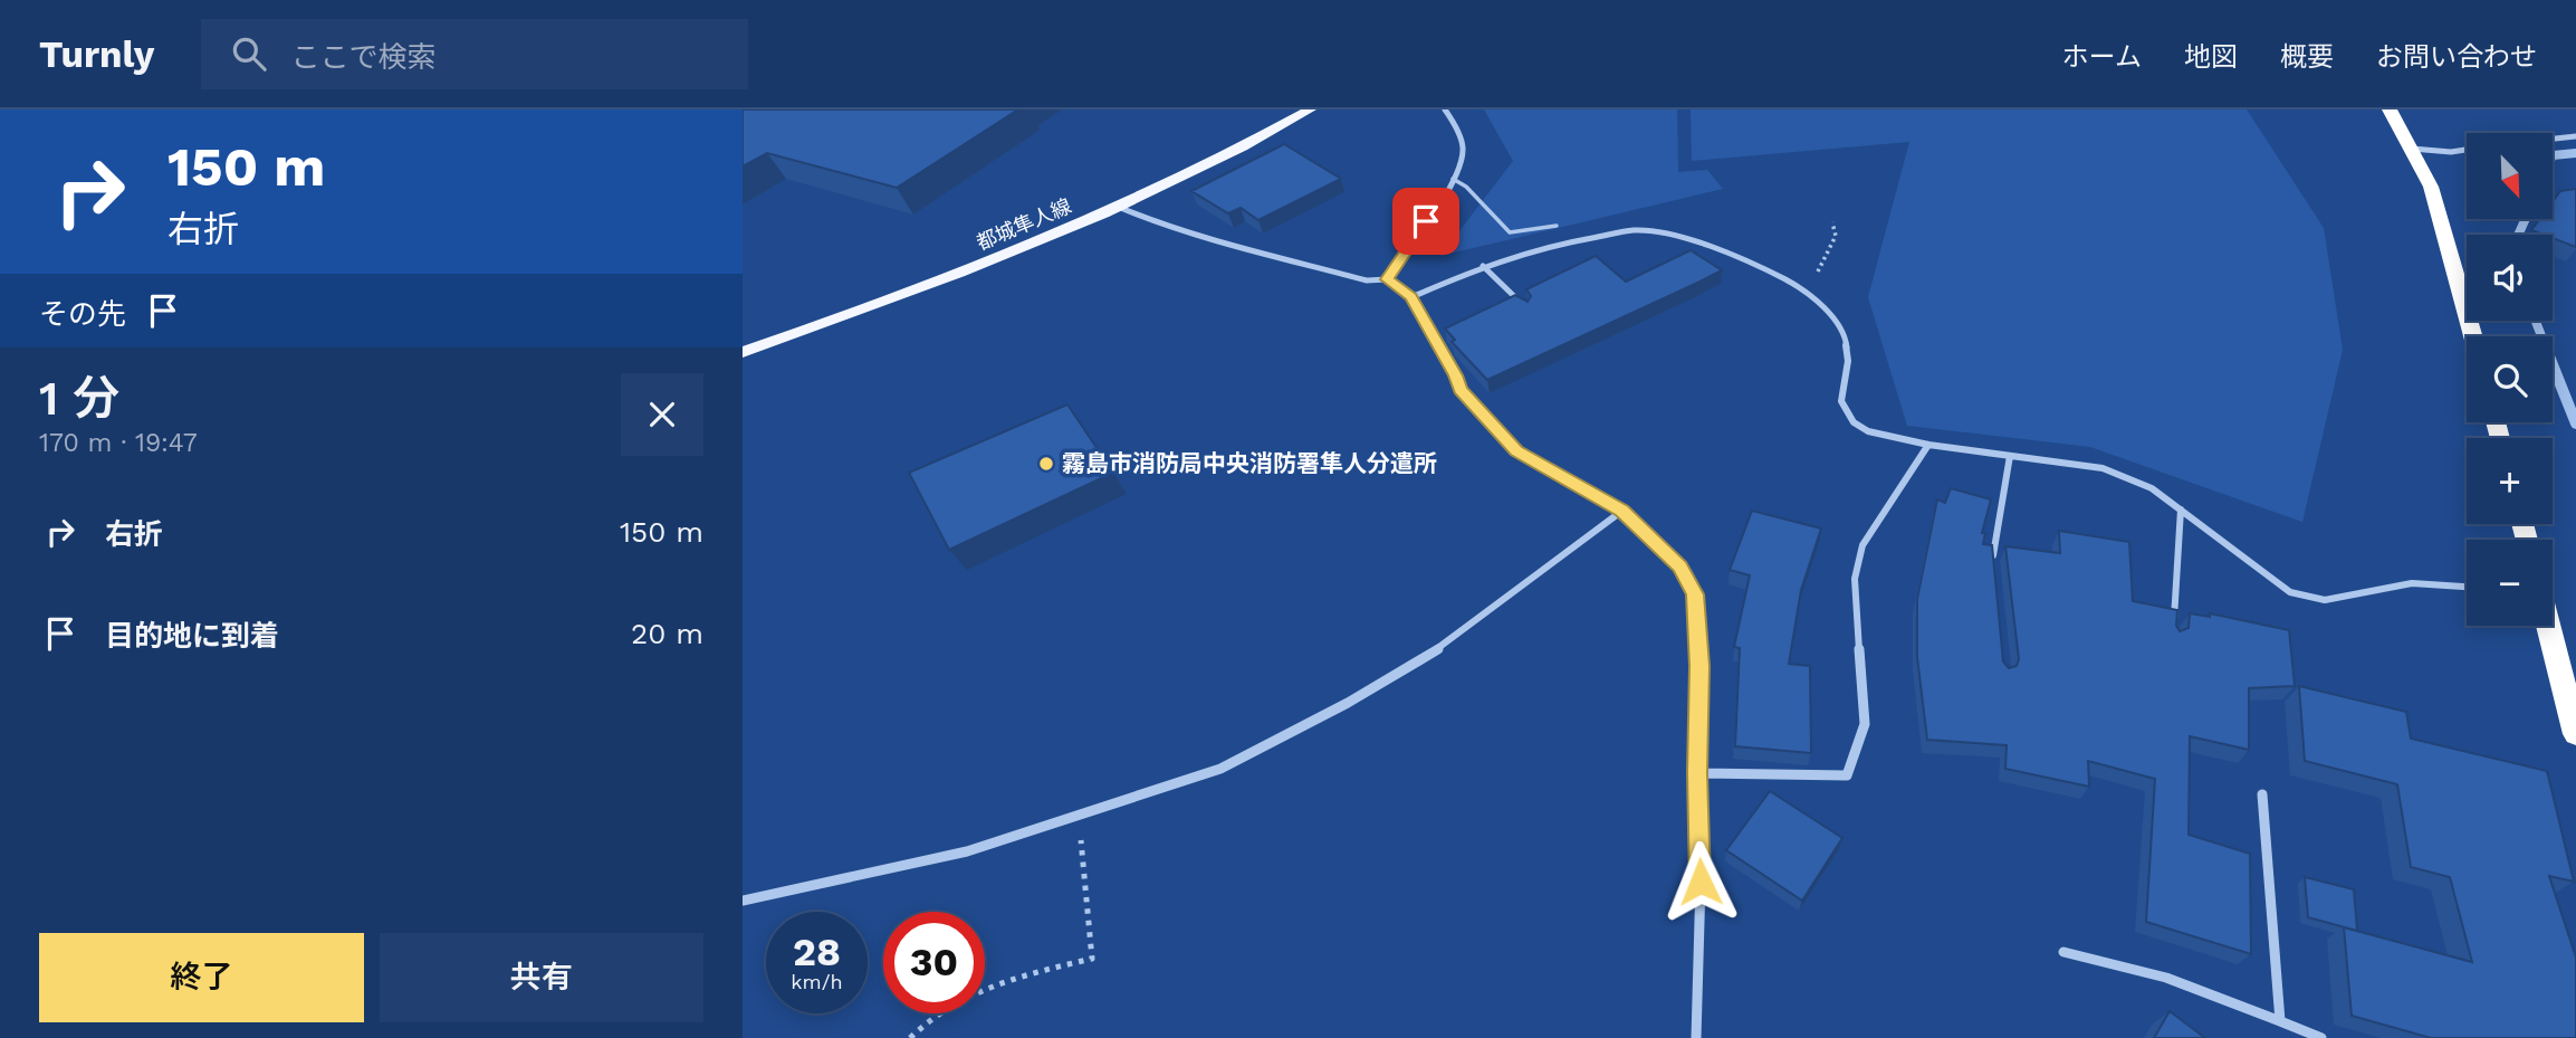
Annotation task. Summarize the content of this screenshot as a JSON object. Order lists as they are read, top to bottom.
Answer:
{
  "streets": {
    "main road": ["都城隼人線"]
  },
  "places": ["霧島市消防局中央消防署隼人分遣所"],
  "north": "bottom right",
  "page": {
    "header": "Turnly",
    "search": "ここで検索",
    "nav": [
      "ホーム",
      "地図",
      "概要",
      "お問い合わせ"
    ],
    "turn": ["150 m", "右折"],
    "map_buttons": ["+", "−"],
    "then": "その先",
    "heading": ["1 分", "170 m · 19:47"],
    "list": [
      {
        "name": "右折",
        "value": "150 m"
      },
      {
        "name": "目的地に到着",
        "value": "20 m"
      }
    ],
    "speed": "28 km/h",
    "limit": "30",
    "buttons": ["終了", "共有"]
  }
}
